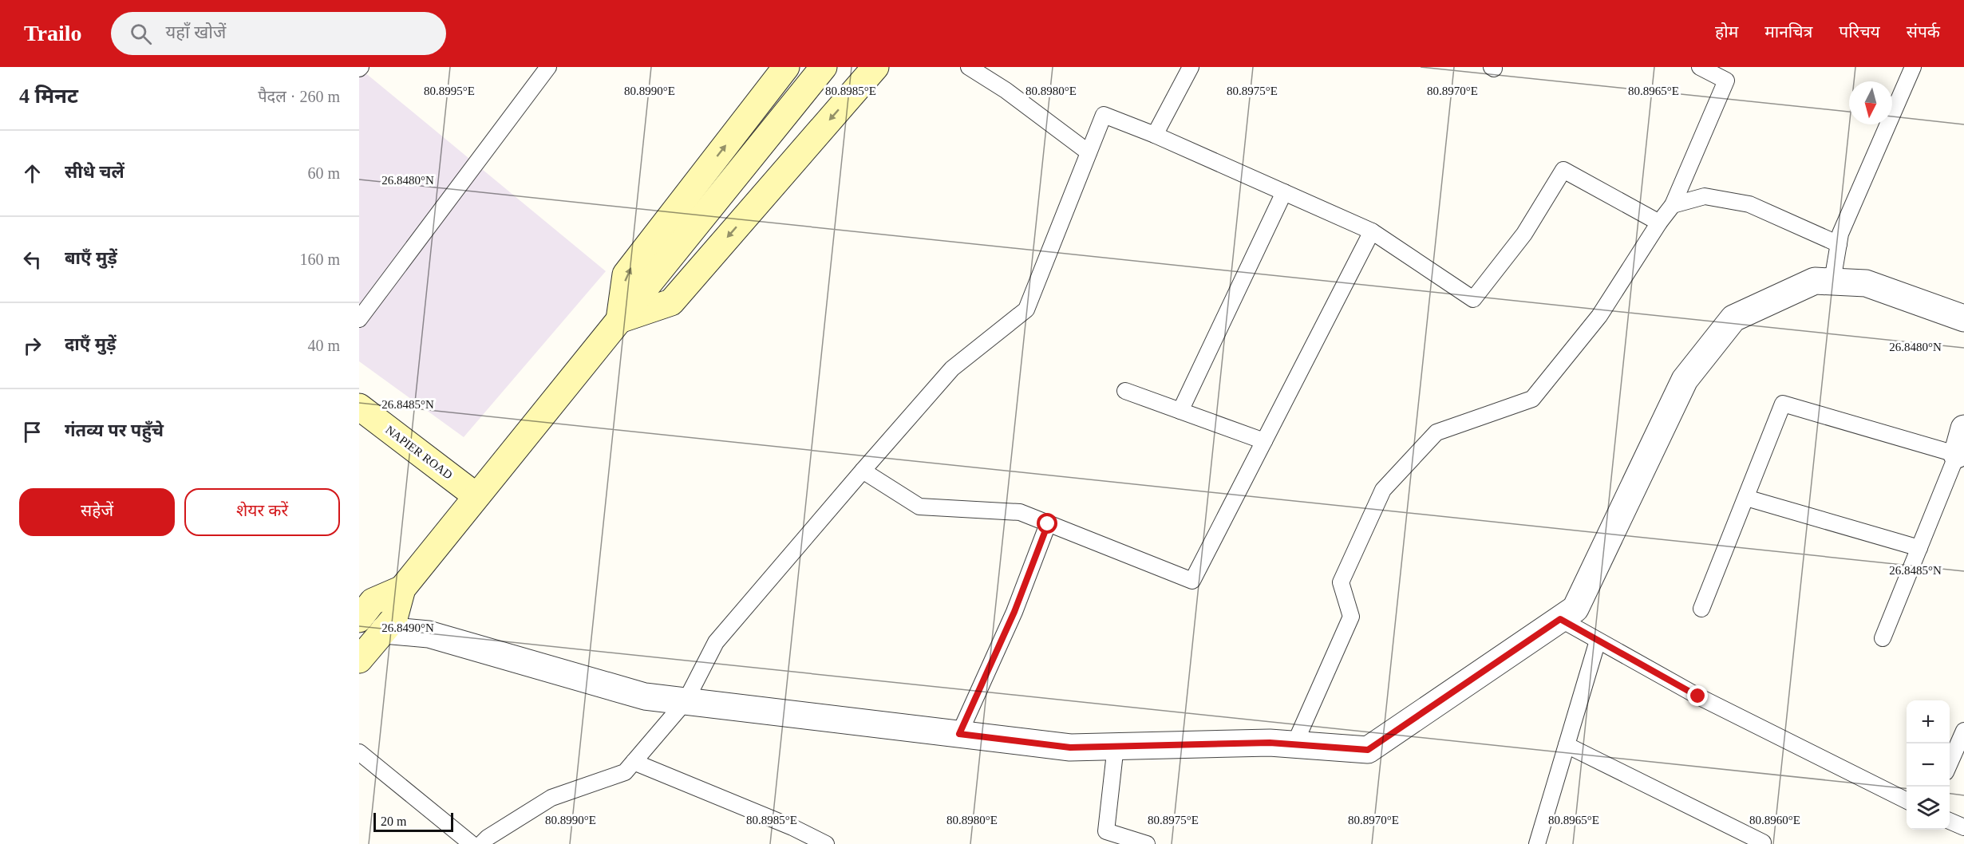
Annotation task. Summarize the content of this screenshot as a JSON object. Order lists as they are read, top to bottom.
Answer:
{
  "streets": {
    "main road": ["NAPIER ROAD"]
  },
  "scale_bar": "20 m",
  "north": "bottom",
  "page": {
    "header": "Trailo",
    "search": "यहाँ खोजें",
    "nav": [
      "होम",
      "मानचित्र",
      "परिचय",
      "संपर्क"
    ],
    "heading": ["4 मिनट", "पैदल · 260 m"],
    "list": [
      ["सीधे चलें", "60 m"],
      ["बाएँ मुड़ें", "160 m"],
      ["दाएँ मुड़ें", "40 m"],
      "गंतव्य पर पहुँचे"
    ],
    "buttons": ["सहेजें", "शेयर करें"],
    "map_buttons": ["+", "−"],
    "scale": "20 m"
  },
  "coordinates": [
    "80.8995°E",
    "80.8990°E",
    "80.8985°E",
    "80.8980°E",
    "80.8975°E",
    "80.8970°E",
    "80.8965°E",
    "26.8480°N",
    "26.8485°N",
    "26.8490°N",
    "80.8960°E"
  ]
}
